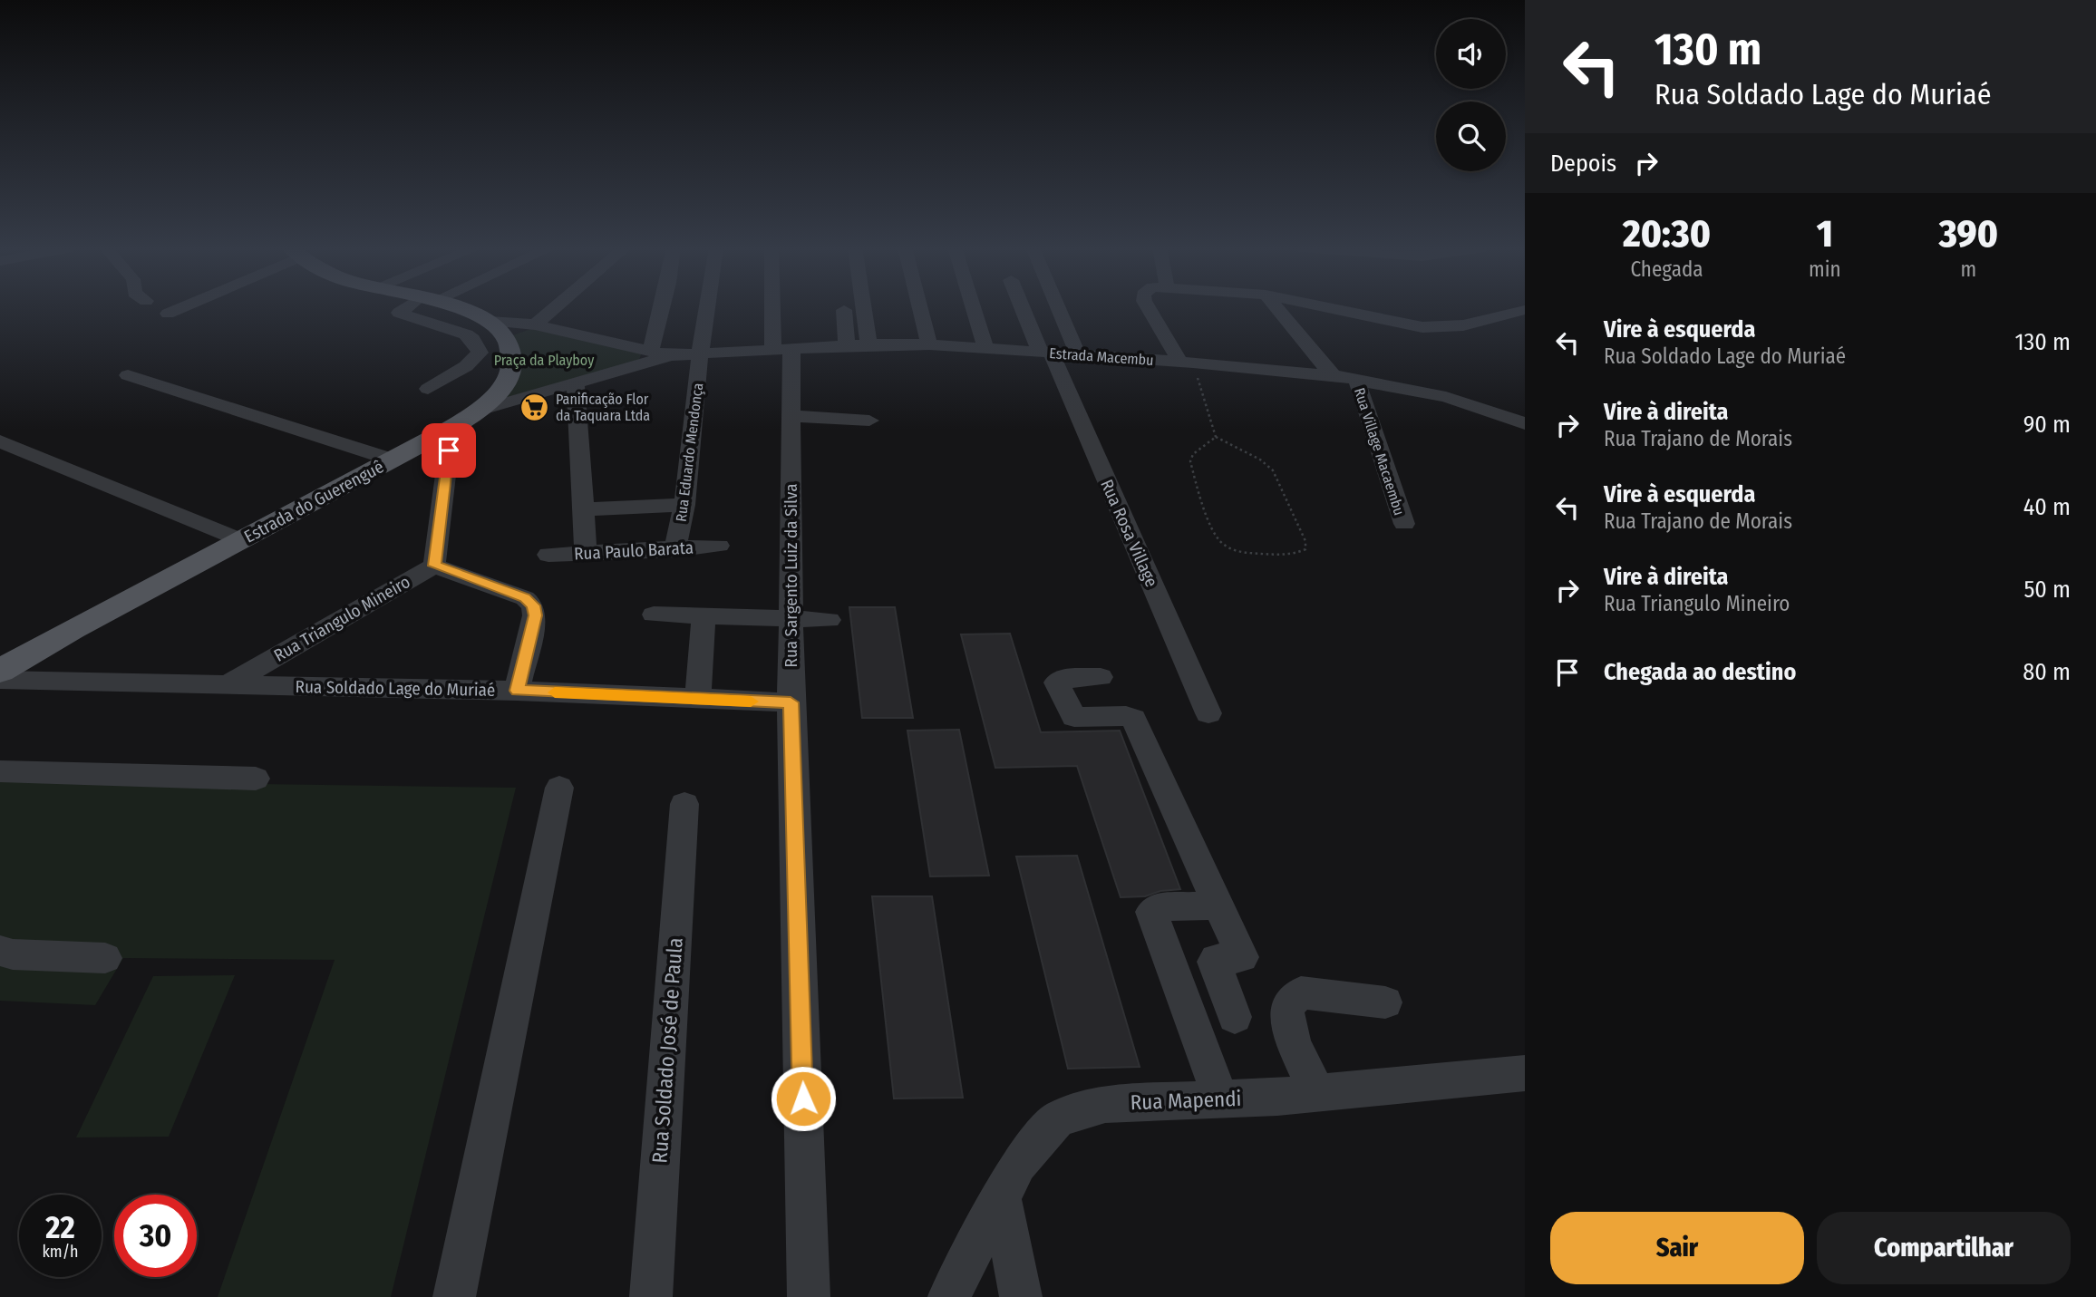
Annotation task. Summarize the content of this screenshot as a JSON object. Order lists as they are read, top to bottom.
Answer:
{
  "streets": {
    "main road": ["Estrada do Guerenguê"],
    "street": [
      "Estrada Macembu",
      "Rua Village Macaembu",
      "Rua Eduardo Mendonça",
      "Rua Rosa Village",
      "Rua Paulo Barata",
      "Rua Sargento Luiz da Silva",
      "Rua Triangulo Mineiro",
      "Rua Soldado Lage do Muriaé",
      "Rua Soldado José de Paula",
      "Rua Mapendi"
    ]
  },
  "crossings": [
    ["Estrada Macembu", "Rua Village Macaembu"],
    ["Estrada Macembu", "Rua Eduardo Mendonça"],
    ["Estrada Macembu", "Estrada do Guerenguê"],
    ["Estrada Macembu", "Rua Rosa Village"],
    ["Estrada Macembu", "Rua Sargento Luiz da Silva"],
    ["Rua Eduardo Mendonça", "Rua Paulo Barata"],
    ["Rua Sargento Luiz da Silva", "Rua Soldado Lage do Muriaé"],
    ["Rua Triangulo Mineiro", "Rua Soldado Lage do Muriaé"]
  ],
  "parks": ["Praça da Playboy"],
  "places": {
    "supermarket": ["Panificação Flor da Taquara Ltda"]
  },
  "page": {
    "turn": ["130 m", "Rua Soldado Lage do Muriaé"],
    "then": "Depois",
    "eta": [
      "20:30",
      "Chegada",
      "1",
      "min",
      "390",
      "m"
    ],
    "list": [
      {
        "name": "Vire à esquerda",
        "note": "Rua Soldado Lage do Muriaé",
        "value": "130 m"
      },
      {
        "name": "Vire à direita",
        "note": "Rua Trajano de Morais",
        "value": "90 m"
      },
      {
        "name": "Vire à esquerda",
        "note": "Rua Trajano de Morais",
        "value": "40 m"
      },
      {
        "name": "Vire à direita",
        "note": "Rua Triangulo Mineiro",
        "value": "50 m"
      },
      {
        "name": "Chegada ao destino",
        "value": "80 m"
      }
    ],
    "speed": "22 km/h",
    "limit": "30",
    "buttons": ["Sair", "Compartilhar"]
  }
}
